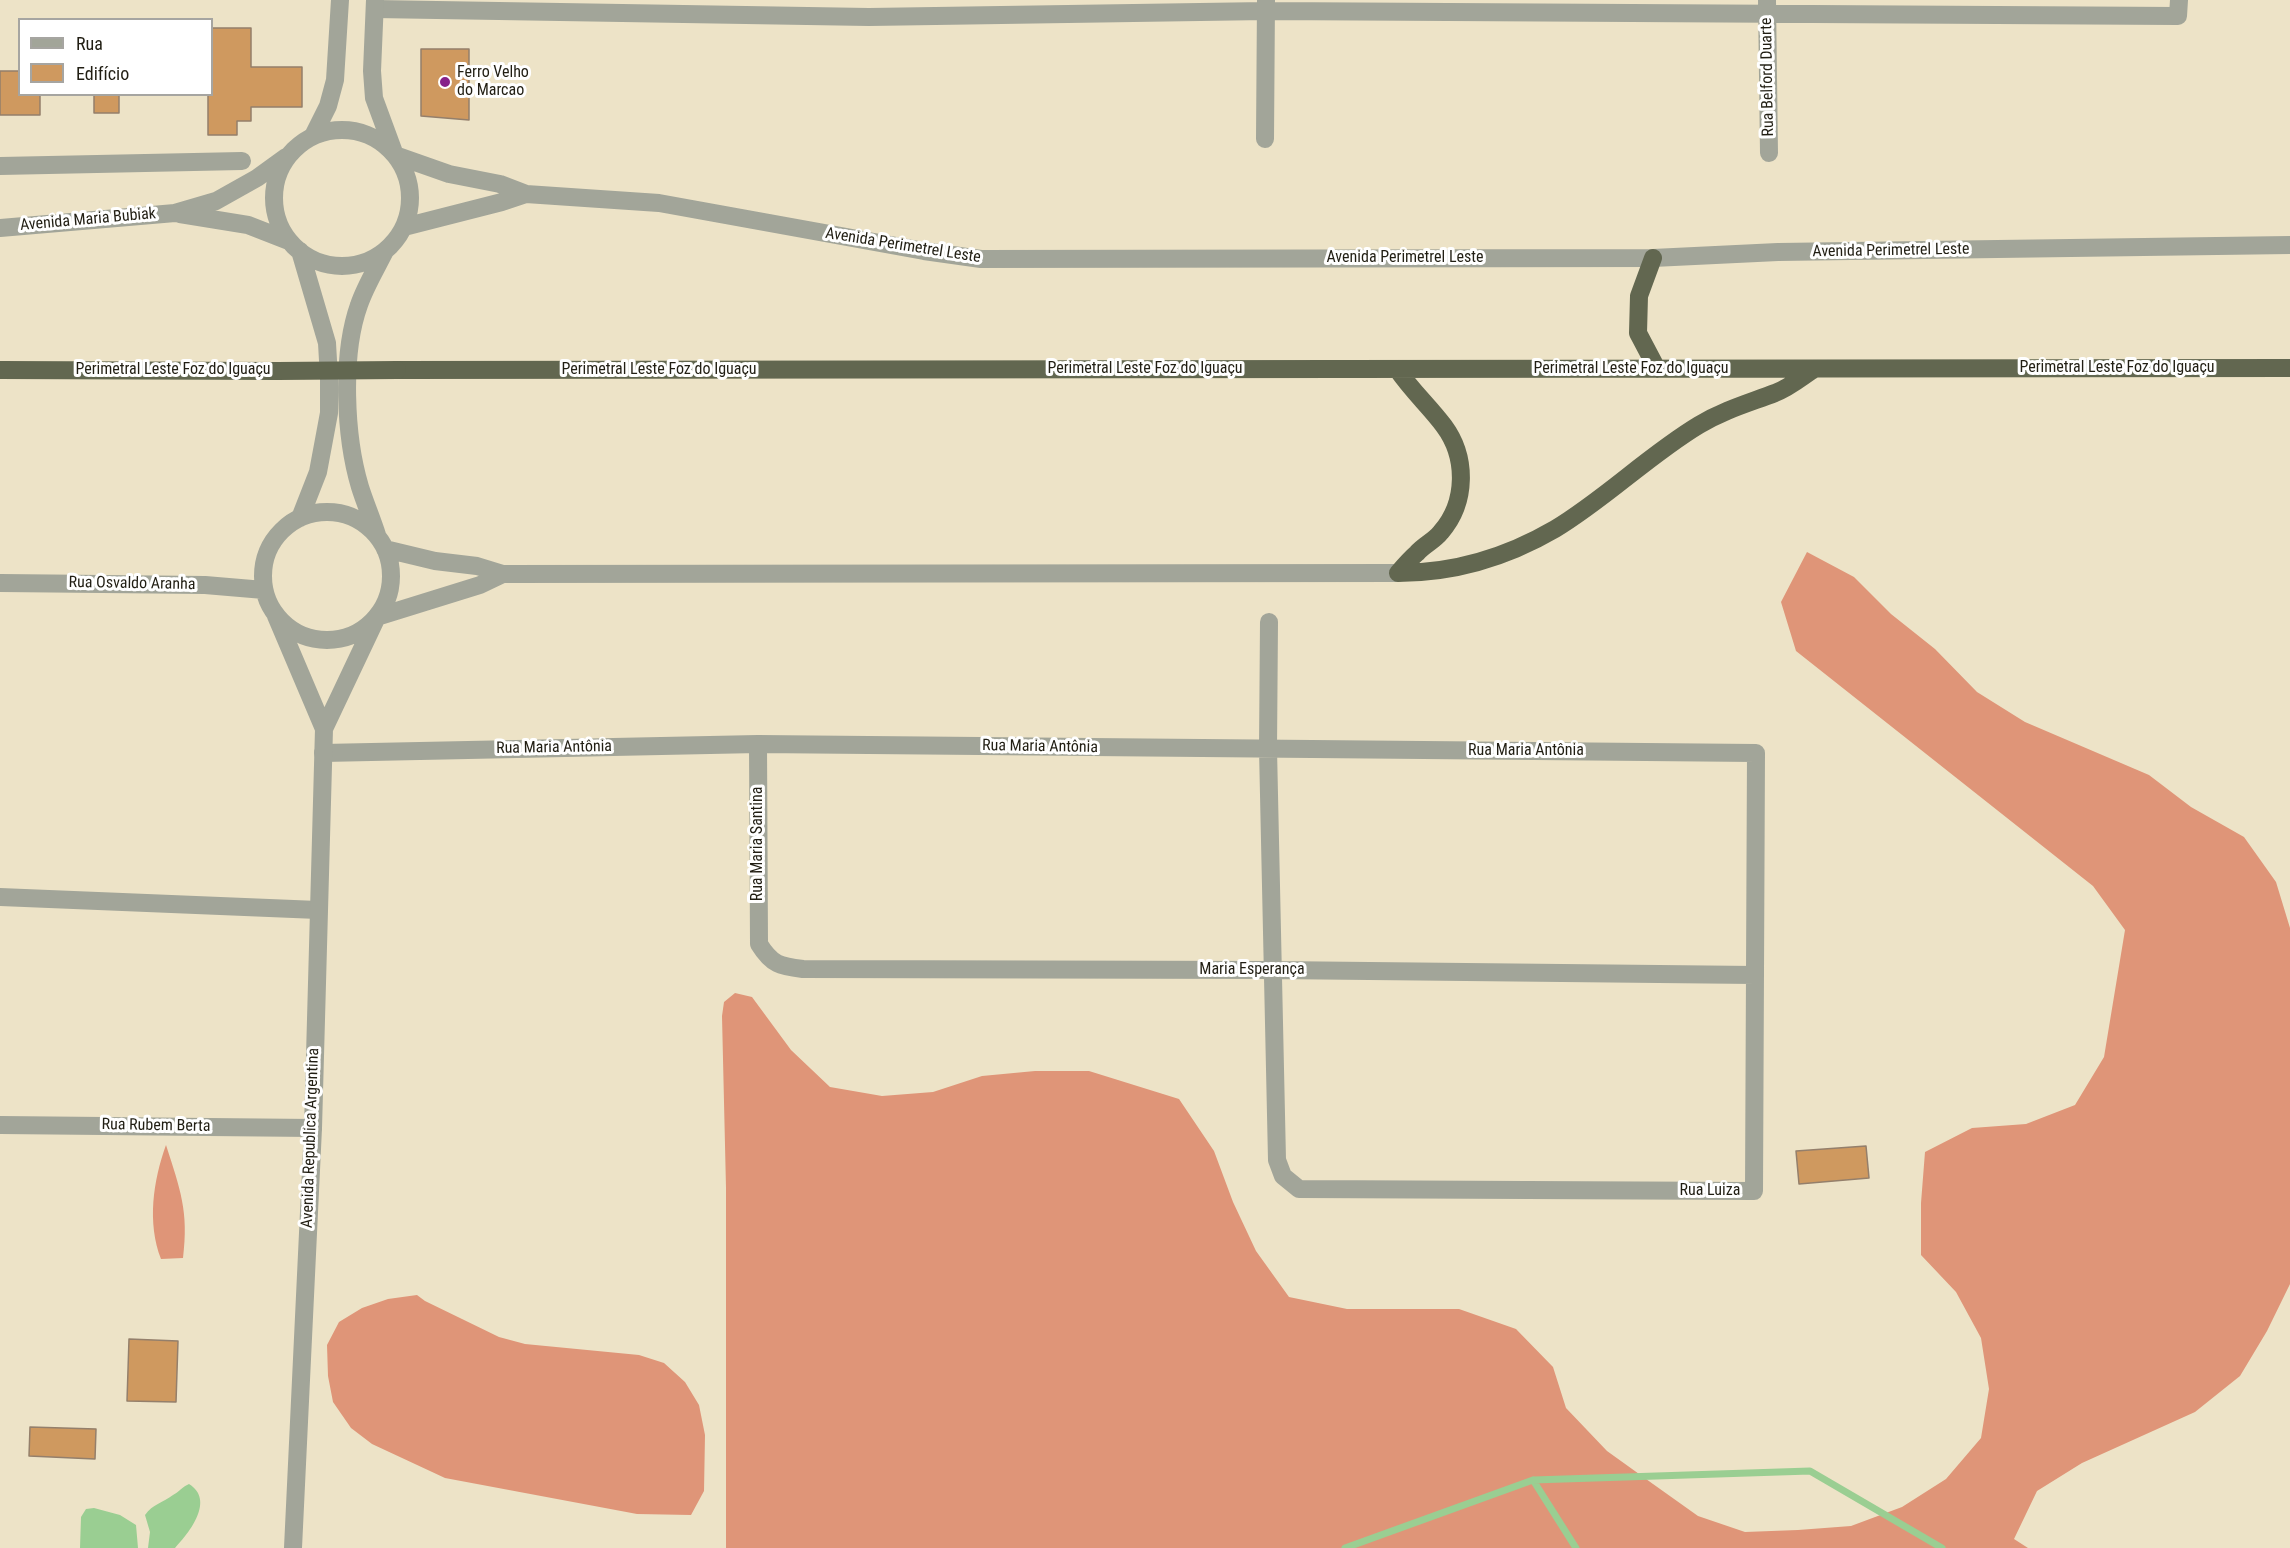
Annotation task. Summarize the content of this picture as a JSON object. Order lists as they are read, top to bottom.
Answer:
{
  "streets": {
    "highway": ["Perimetral Leste Foz do Iguaçu"],
    "street": [
      "Rua Belford Duarte",
      "Avenida Maria Bubiak",
      "Avenida Perimetrel Leste",
      "Rua Osvaldo Aranha",
      "Rua Maria Antônia",
      "Rua Maria Santina",
      "Maria Esperança",
      "Rua Rubem Berta",
      "Avenida Republica Argentina",
      "Rua Luiza"
    ]
  },
  "crossings": [
    ["Avenida Maria Bubiak", "Avenida Perimetrel Leste"],
    ["Rua Osvaldo Aranha", "Avenida Republica Argentina"],
    ["Rua Maria Antônia", "Rua Maria Santina"],
    ["Rua Maria Antônia", "Avenida Republica Argentina"],
    ["Rua Maria Antônia", "Rua Luiza"],
    ["Rua Maria Santina", "Maria Esperança"],
    ["Maria Esperança", "Rua Luiza"],
    ["Rua Rubem Berta", "Avenida Republica Argentina"]
  ],
  "places": ["Ferro Velho do Marcao"],
  "legend": ["Rua", "Edifício"]
}
